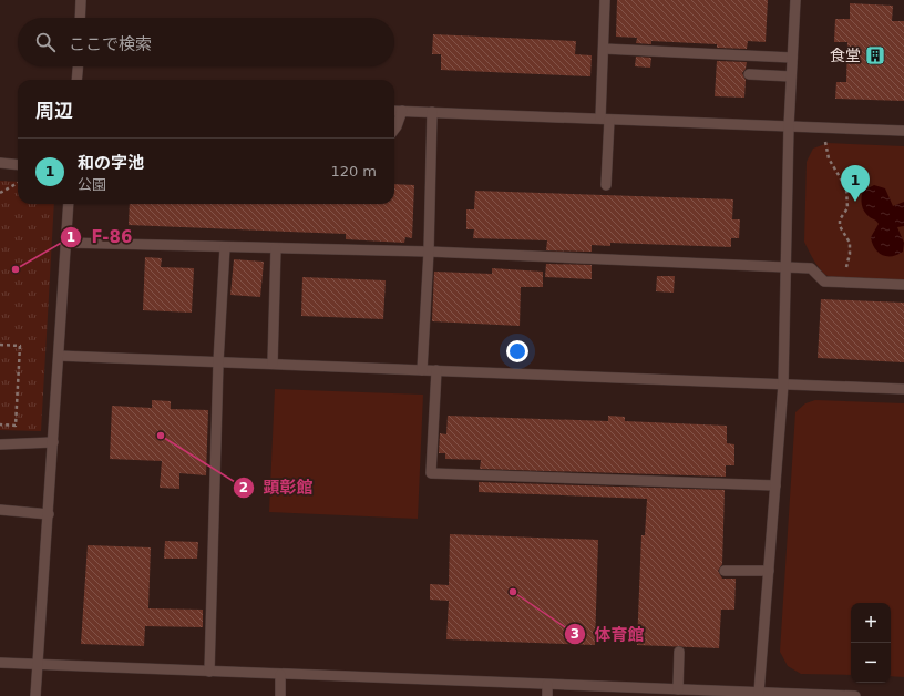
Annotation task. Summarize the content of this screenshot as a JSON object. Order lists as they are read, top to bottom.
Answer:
{
  "places": {
    "building": ["食堂"],
    "other": ["F-86", "顕彰館", "体育館"]
  },
  "page": {
    "search": "ここで検索",
    "heading": "周辺",
    "list": [
      {
        "mark": "1",
        "name": "和の字池",
        "note": "公園",
        "value": "120 m"
      }
    ],
    "pins": "1",
    "map_buttons": ["+", "−"]
  }
}
